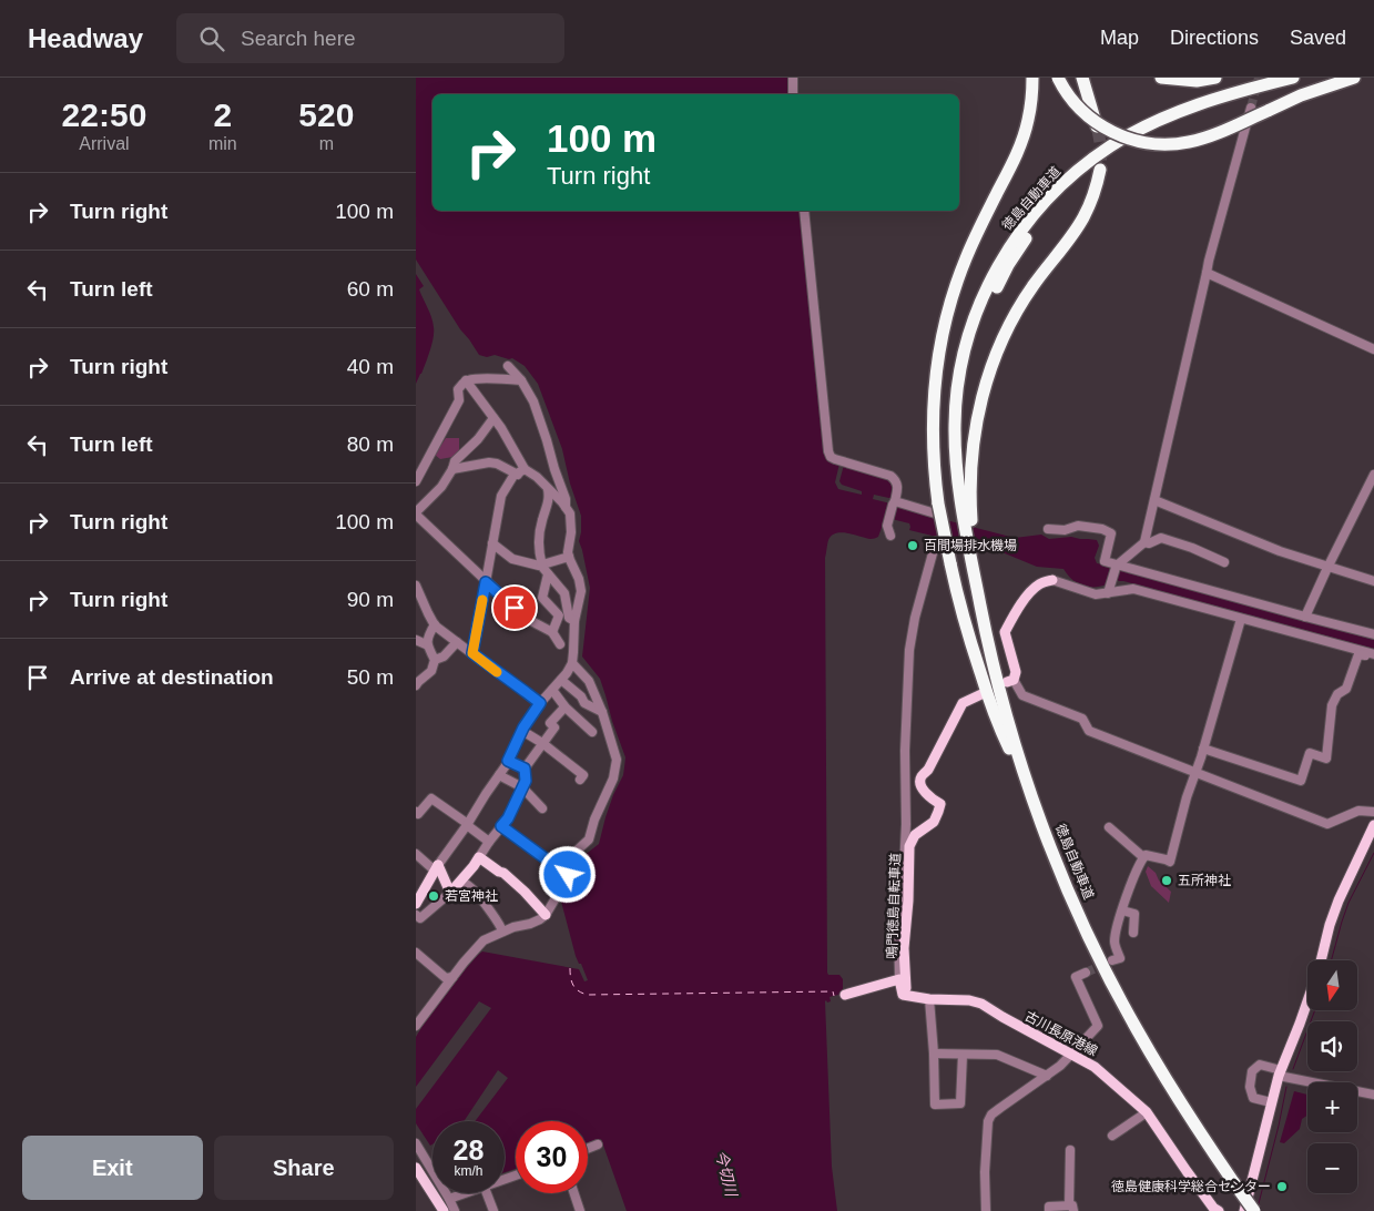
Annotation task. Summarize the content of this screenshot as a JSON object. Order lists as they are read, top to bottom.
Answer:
{
  "streets": {
    "highway": ["徳島自動車道"],
    "main road": ["鳴門徳島自転車道", "古川長原港線"]
  },
  "crossings": [
    ["鳴門徳島自転車道", "古川長原港線"]
  ],
  "water": ["今切川"],
  "places": [
    "百間場排水機場",
    "五所神社",
    "若宮神社",
    "徳島健康科学総合センター"
  ],
  "north": "bottom",
  "page": {
    "header": "Headway",
    "search": "Search here",
    "nav": ["Map", "Directions", "Saved"],
    "eta": [
      "22:50",
      "Arrival",
      "2",
      "min",
      "520",
      "m"
    ],
    "turn": ["100 m", "Turn right"],
    "list": [
      {
        "name": "Turn right",
        "value": "100 m"
      },
      {
        "name": "Turn left",
        "value": "60 m"
      },
      {
        "name": "Turn right",
        "value": "40 m"
      },
      {
        "name": "Turn left",
        "value": "80 m"
      },
      {
        "name": "Turn right",
        "value": "100 m"
      },
      {
        "name": "Turn right",
        "value": "90 m"
      },
      {
        "name": "Arrive at destination",
        "value": "50 m"
      }
    ],
    "map_buttons": ["+", "−"],
    "speed": "28 km/h",
    "limit": "30",
    "buttons": ["Exit", "Share"]
  }
}
